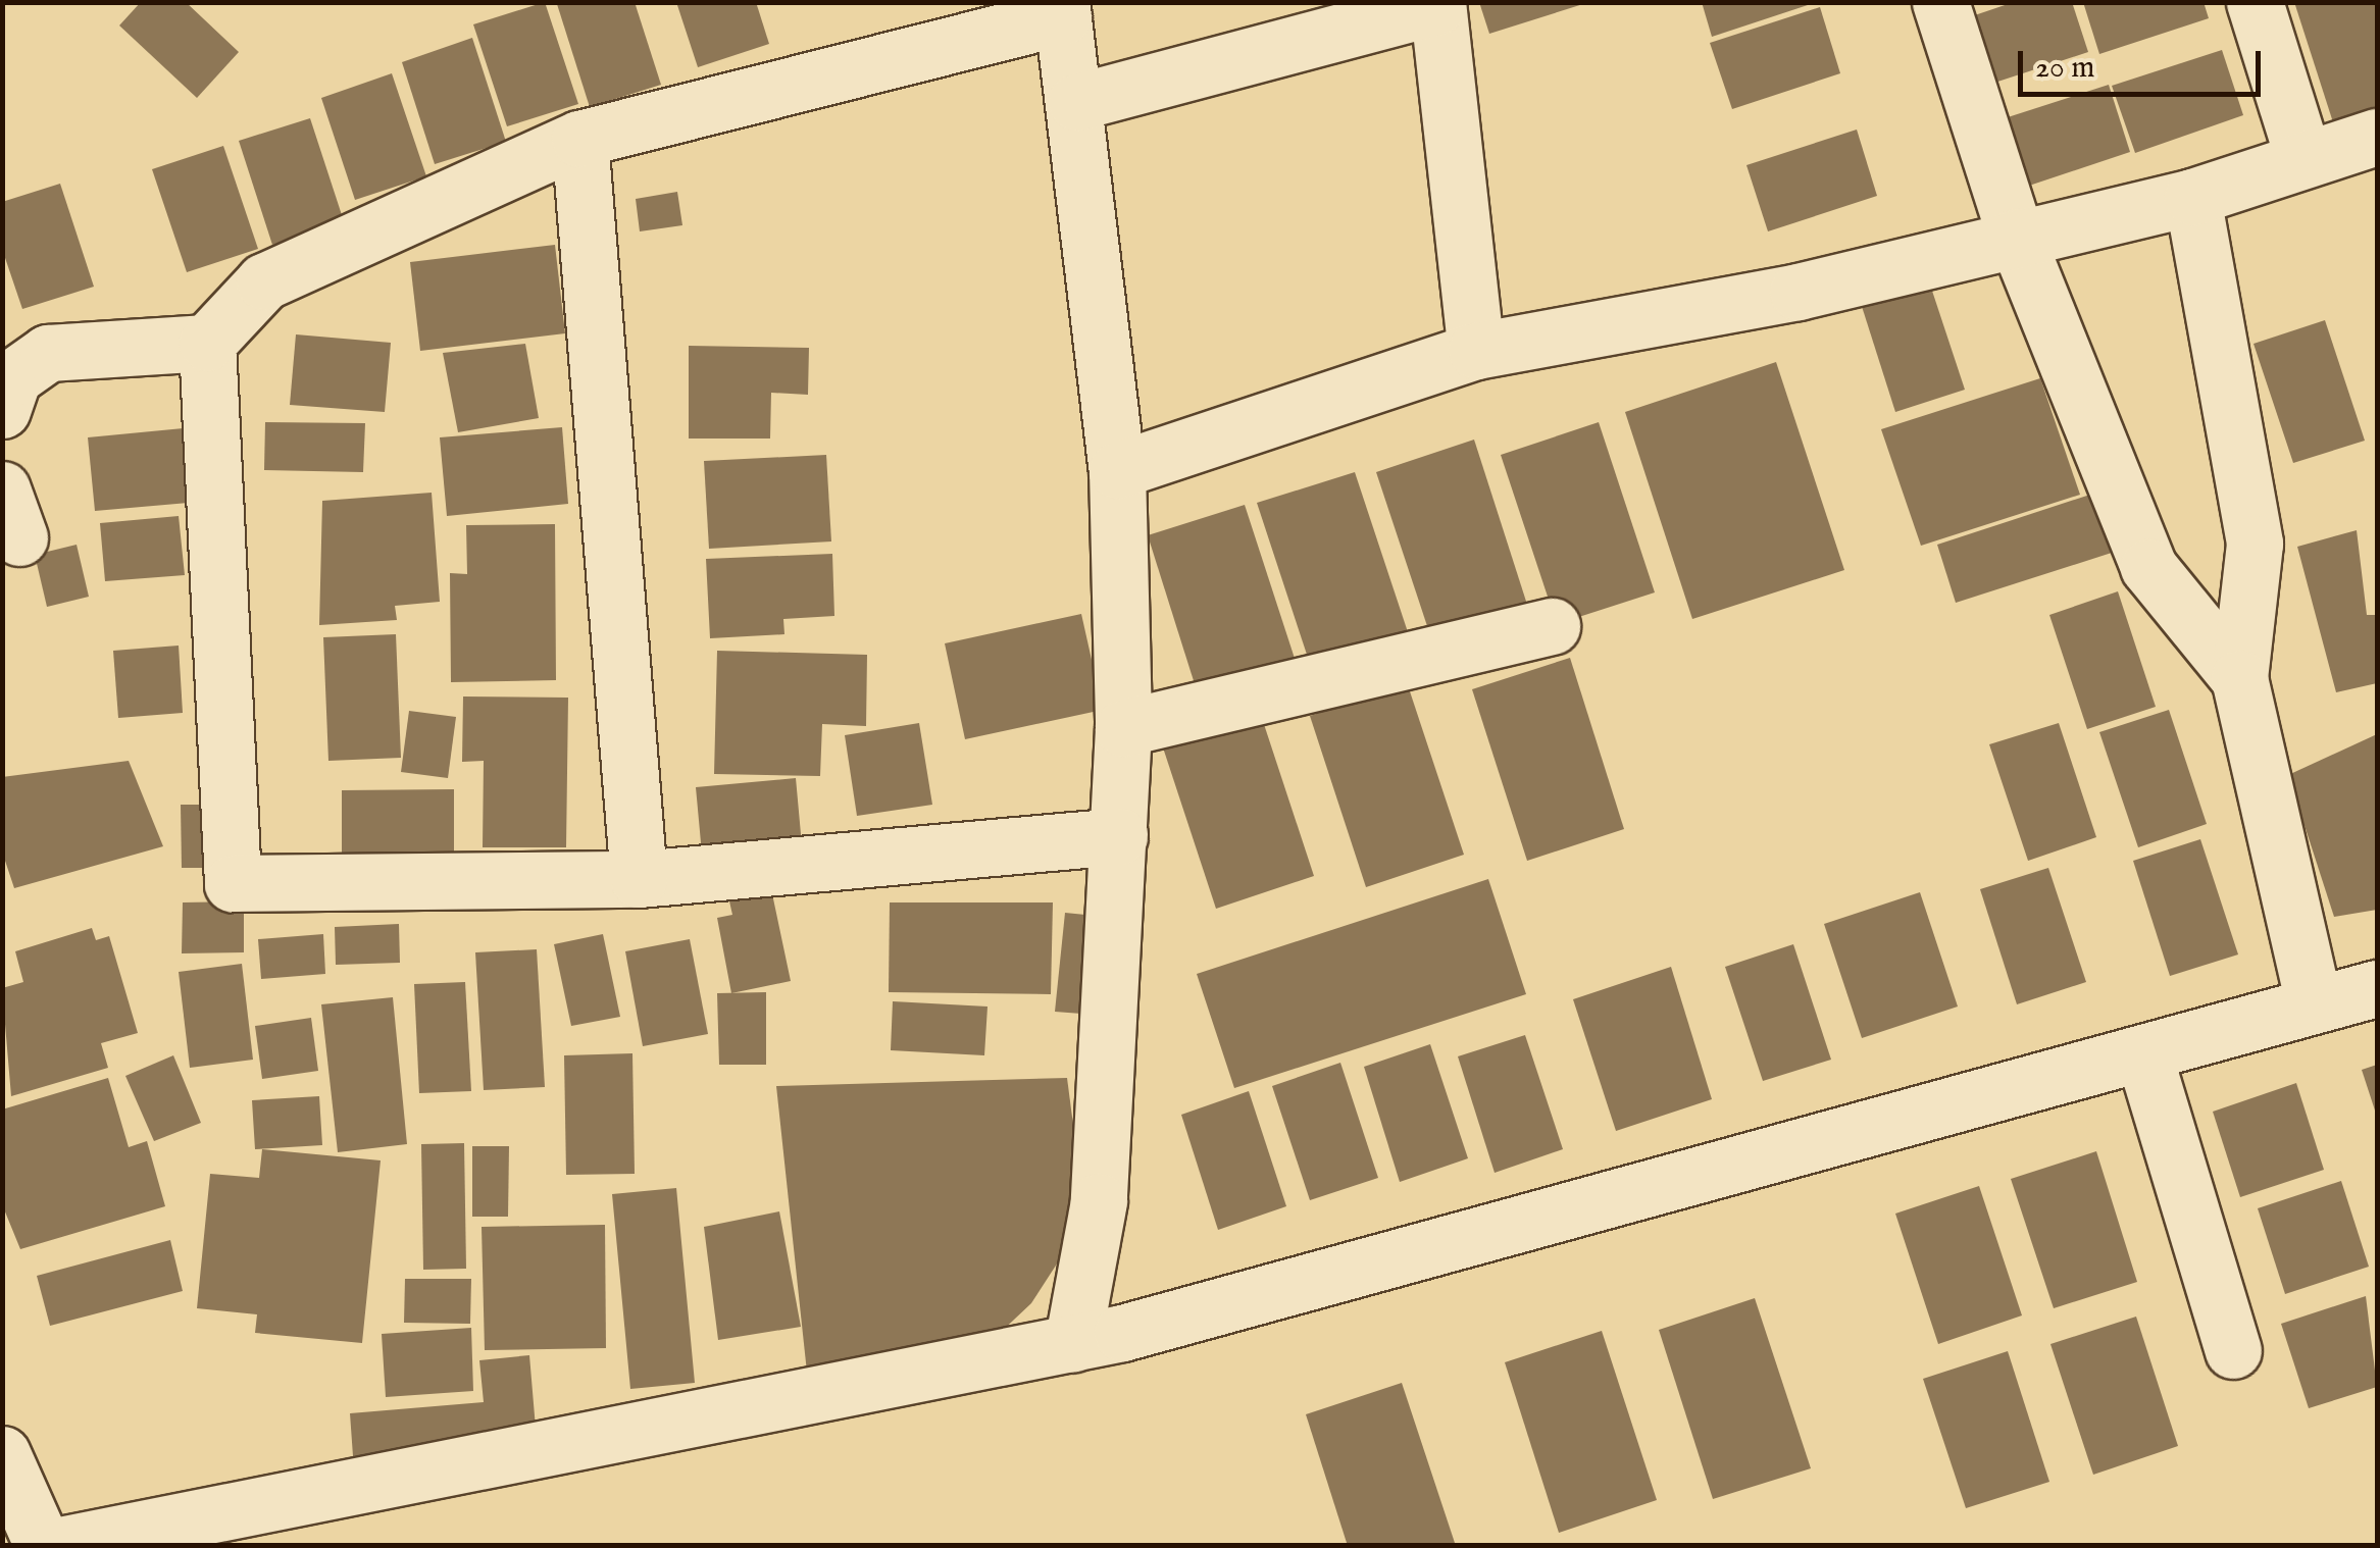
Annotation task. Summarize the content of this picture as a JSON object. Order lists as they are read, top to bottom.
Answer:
{
  "scale_bar": "20 m"
}
